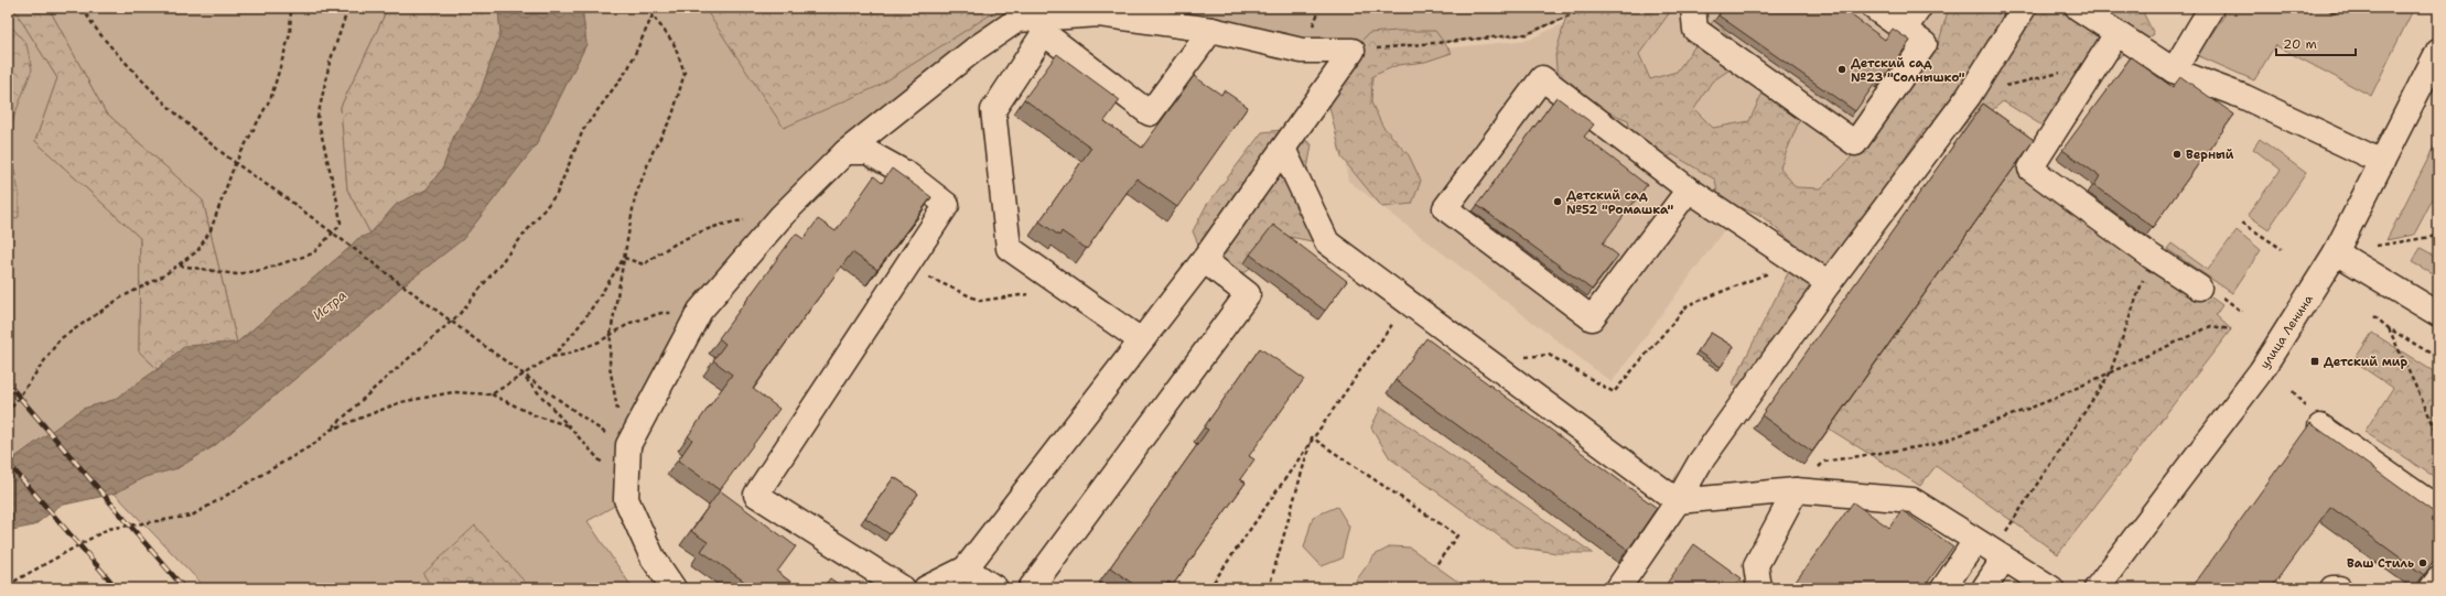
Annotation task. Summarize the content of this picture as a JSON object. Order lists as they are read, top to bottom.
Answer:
{
  "streets": {
    "main road": ["улица Ленина"]
  },
  "water": ["Истра"],
  "places": {
    "other": [
      "Детский сад №23 \"Солнышко\"",
      "Верный",
      "Детский сад №52 \"Ромашка\"",
      "Ваш Стиль"
    ],
    "transit": ["Детский мир"]
  },
  "scale_bar": "20 m"
}
